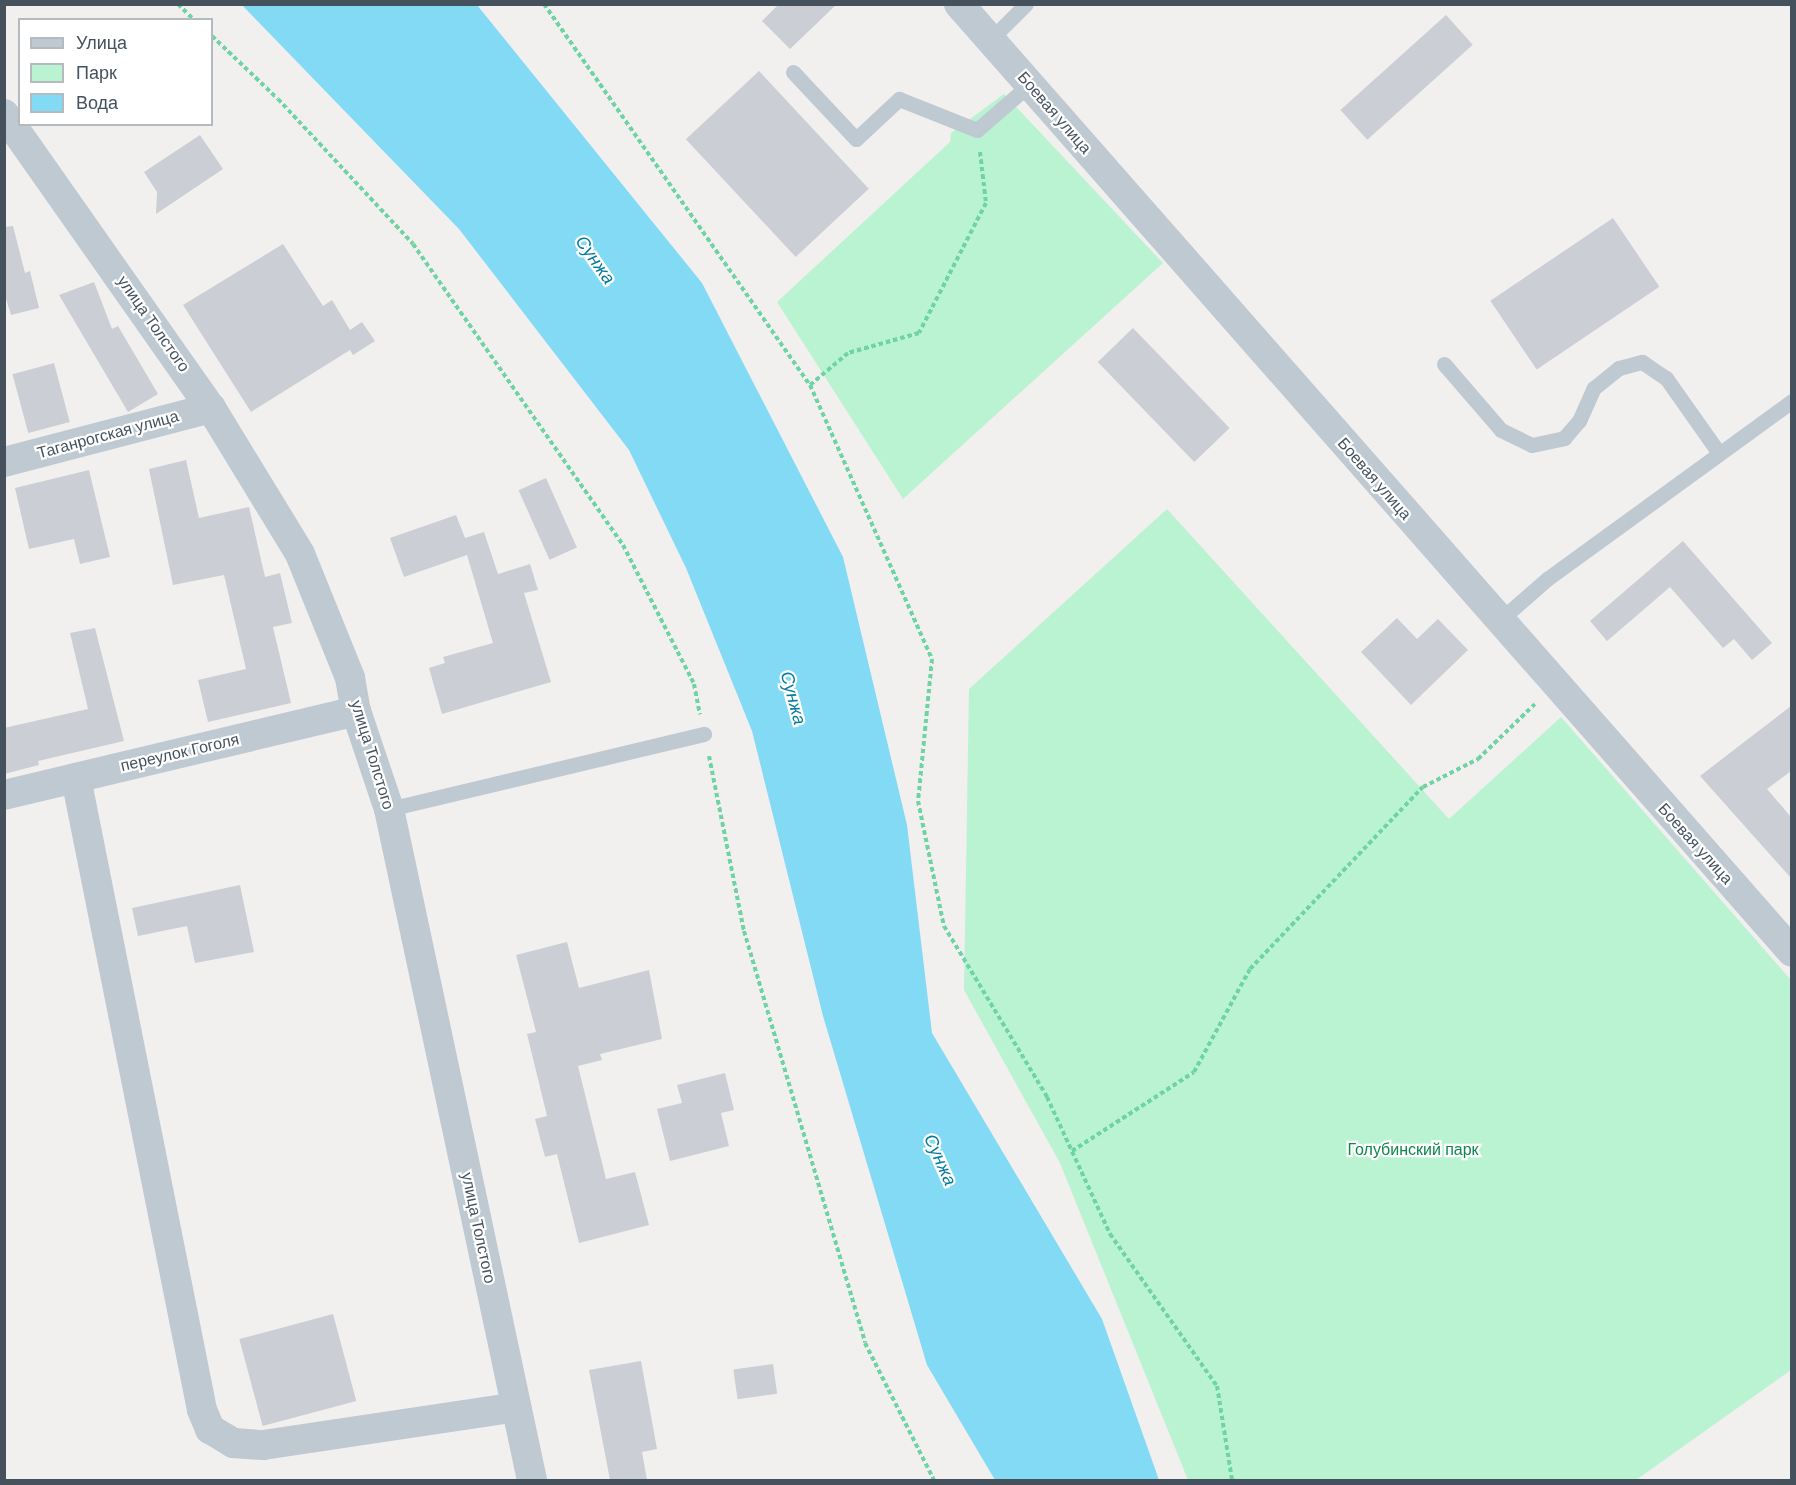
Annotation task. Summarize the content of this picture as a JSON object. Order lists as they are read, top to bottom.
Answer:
{
  "streets": {
    "street": [
      "Боевая улица",
      "улица Толстого",
      "Таганрогская улица",
      "переулок Гоголя"
    ]
  },
  "crossings": [
    ["улица Толстого", "Таганрогская улица"],
    ["улица Толстого", "переулок Гоголя"]
  ],
  "water": ["Сунжа"],
  "parks": ["Голубинский парк"],
  "legend": ["Улица", "Парк", "Вода"]
}
